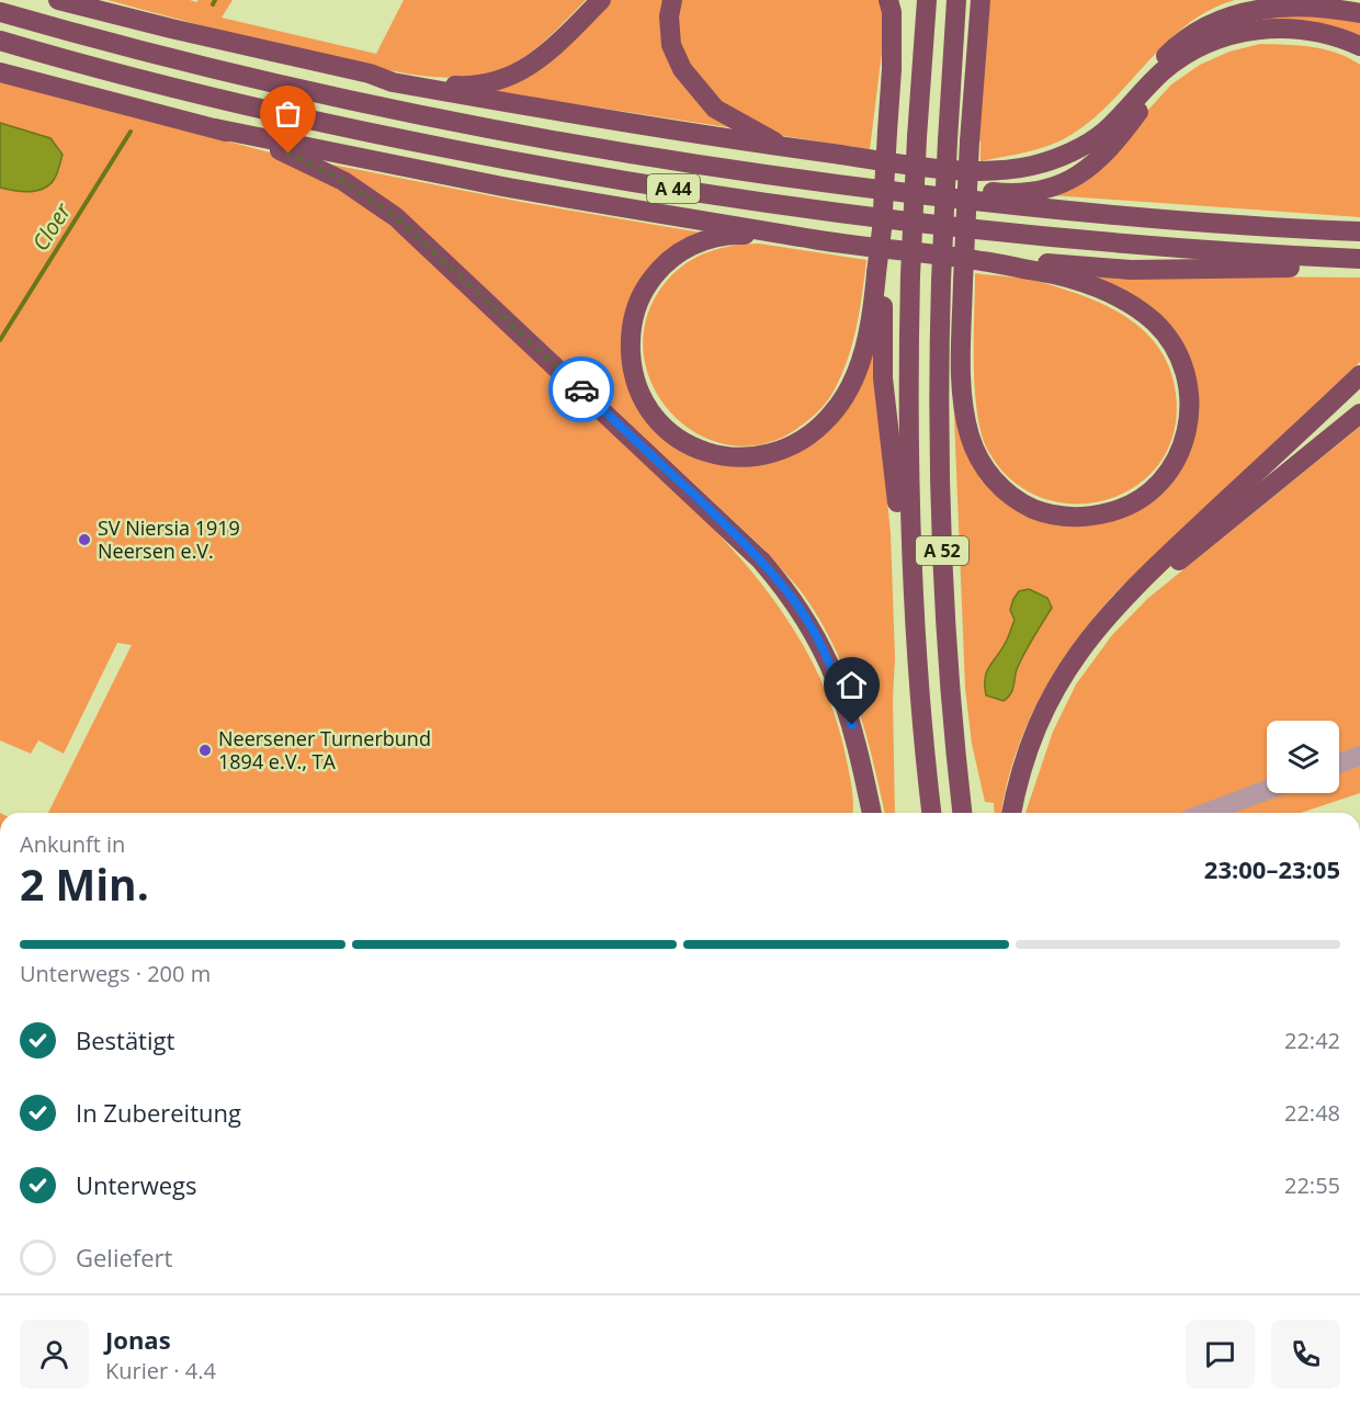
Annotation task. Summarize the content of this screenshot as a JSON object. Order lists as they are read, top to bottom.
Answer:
{
  "streets": {
    "highway": ["A 44", "A 52"]
  },
  "water": ["Cloer"],
  "places": ["SV Niersia 1919 Neersen e.V.", "Neersener Turnerbund 1894 e.V., TA"],
  "page": {
    "heading": ["2 Min.", "Ankunft in", "23:00–23:05"],
    "panel": ["Jonas", "Kurier · 4.4"],
    "bar": "Unterwegs · 200 m",
    "list": [
      ["Bestätigt", "22:42"],
      ["In Zubereitung", "22:48"],
      ["Unterwegs", "22:55"],
      "Geliefert"
    ]
  }
}
